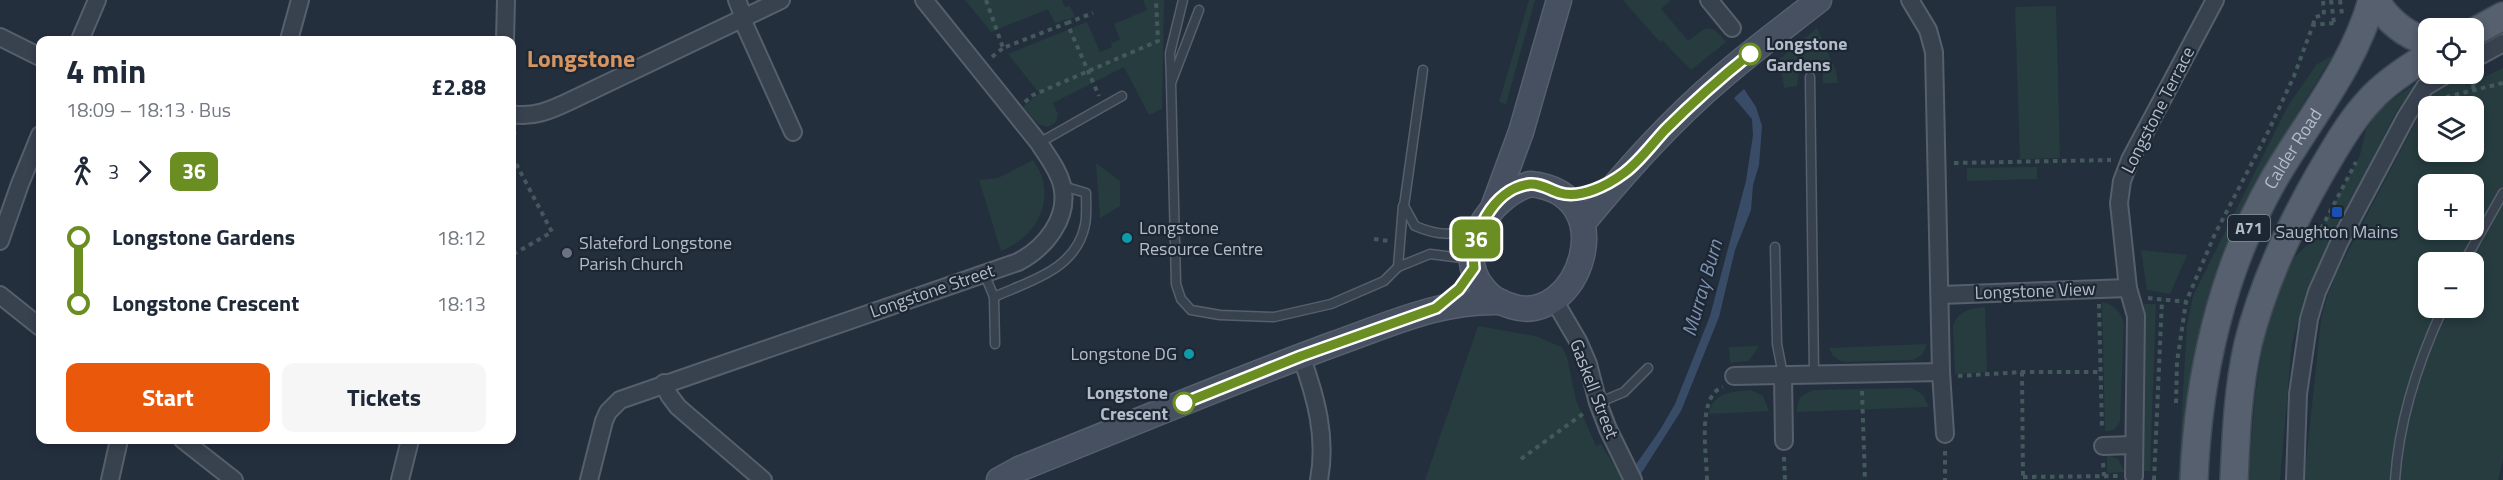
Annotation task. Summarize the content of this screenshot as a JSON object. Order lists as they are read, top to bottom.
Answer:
{
  "streets": {
    "main road": ["Calder Road", "A71"],
    "street": [
      "Longstone Terrace",
      "Longstone Street",
      "Longstone View",
      "Gaskell Street"
    ]
  },
  "crossings": [
    ["Longstone Terrace", "Longstone View"],
    ["Calder Road", "A71"]
  ],
  "districts": ["Longstone"],
  "water": ["Murray Burn"],
  "places": {
    "other": [
      "Longstone Gardens",
      "Longstone Resource Centre",
      "Slateford Longstone Parish Church",
      "Longstone DG",
      "Longstone Crescent"
    ],
    "transit": ["Saughton Mains"]
  },
  "lines": ["bus line 36"],
  "page": {
    "on_map": "36",
    "map_buttons": ["+", "−"],
    "heading": ["4 min", "18:09 – 18:13 · Bus", "£2.88"],
    "legs": ["3", "36"],
    "list": [
      {
        "name": "Longstone Gardens",
        "value": "18:12"
      },
      {
        "name": "Longstone Crescent",
        "value": "18:13"
      }
    ],
    "buttons": ["Start", "Tickets"]
  }
}
